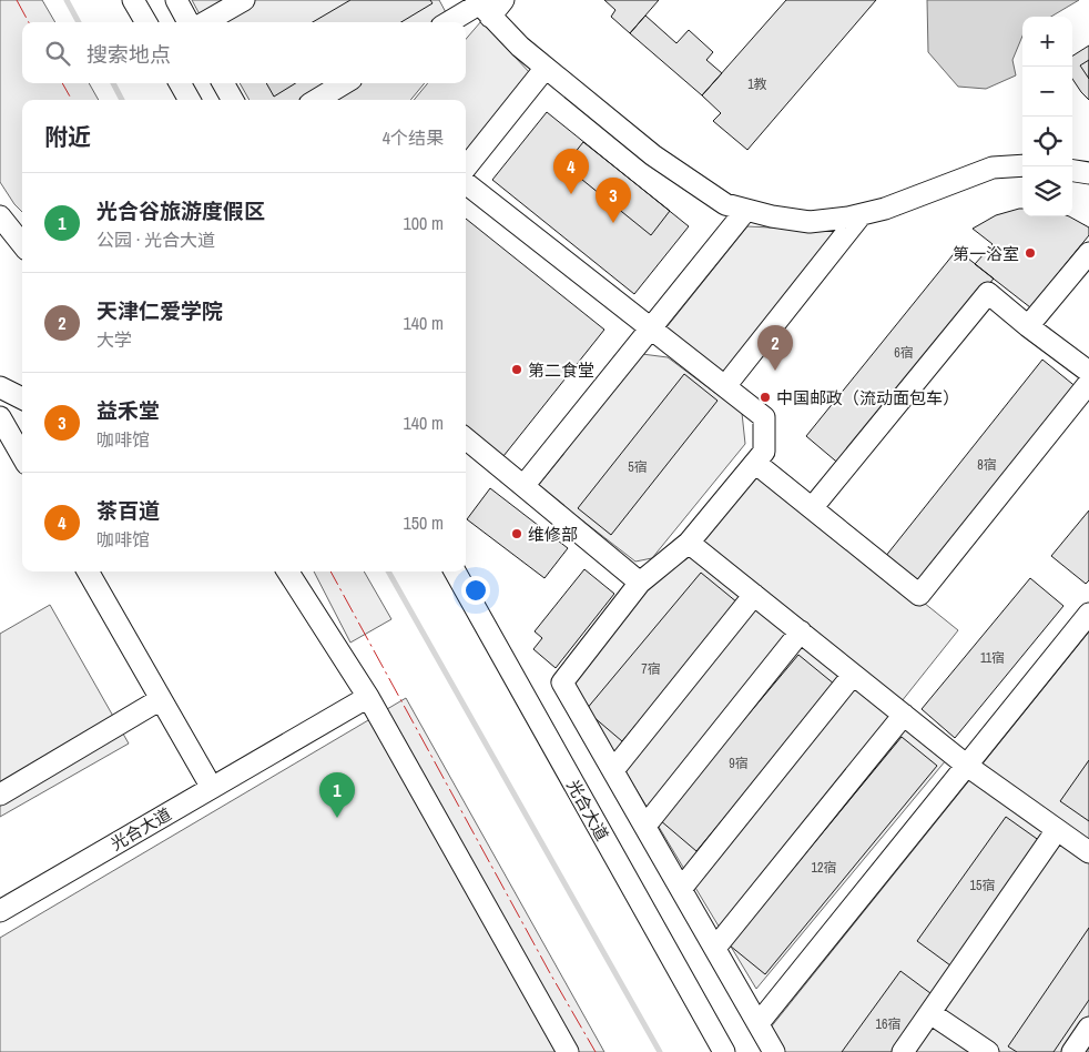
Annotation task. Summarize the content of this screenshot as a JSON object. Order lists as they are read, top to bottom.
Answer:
{
  "streets": {
    "street": ["光合大道"]
  },
  "places": [
    "第一浴室",
    "第二食堂",
    "中国邮政（流动面包车）",
    "维修部"
  ],
  "house_numbers": [
    "1教",
    "6宿",
    "8宿",
    "5宿",
    "11宿",
    "7宿",
    "9宿",
    "12宿",
    "15宿",
    "16宿"
  ],
  "page": {
    "map_buttons": ["+", "−"],
    "search": "搜索地点",
    "heading": ["附近", "4个结果"],
    "pins": [
      "4",
      "3",
      "2",
      "1"
    ],
    "list": [
      {
        "mark": "1",
        "name": "光合谷旅游度假区",
        "note": "公园 · 光合大道",
        "value": "100 m"
      },
      {
        "mark": "2",
        "name": "天津仁爱学院",
        "note": "大学",
        "value": "140 m"
      },
      {
        "mark": "3",
        "name": "益禾堂",
        "note": "咖啡馆",
        "value": "140 m"
      },
      {
        "mark": "4",
        "name": "茶百道",
        "note": "咖啡馆",
        "value": "150 m"
      }
    ]
  }
}
